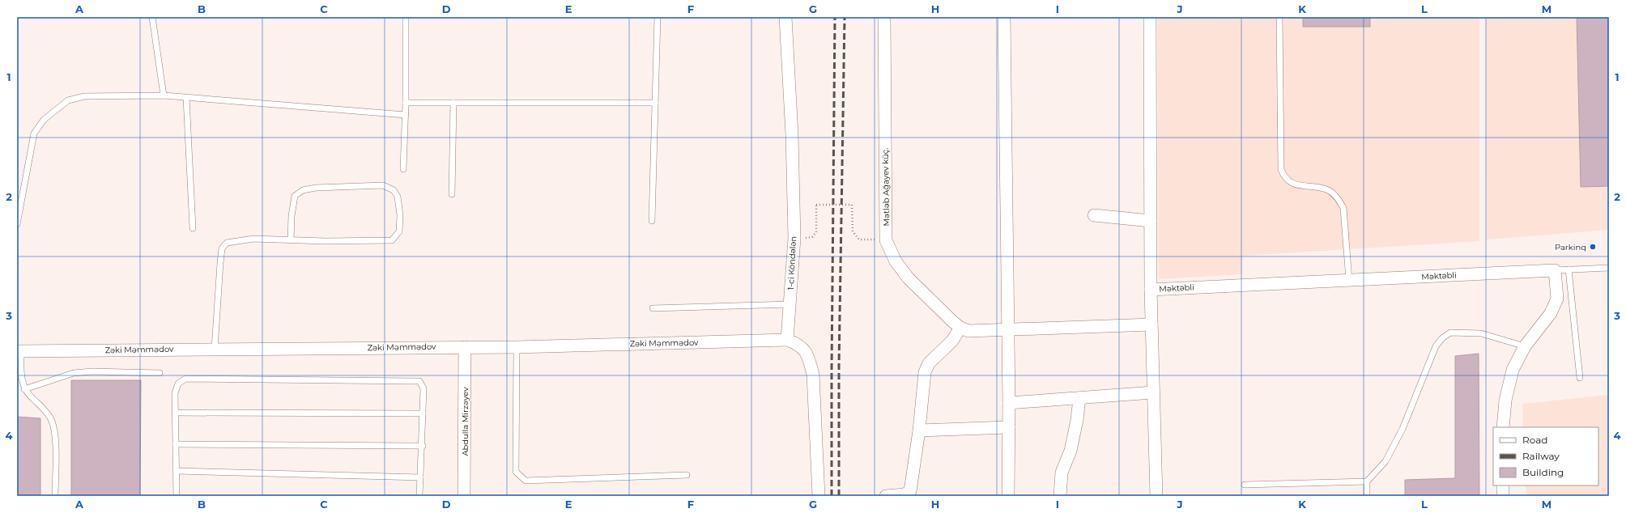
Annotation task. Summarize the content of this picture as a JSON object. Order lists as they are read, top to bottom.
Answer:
{
  "streets": {
    "street": [
      "Mətləb Ağayev küç.",
      "1-ci Köndələn",
      "Məktəbli",
      "Zəki Məmmədov",
      "Abdulla Mirzəyev"
    ]
  },
  "crossings": [
    ["1-ci Köndələn", "Zəki Məmmədov"],
    ["Zəki Məmmədov", "Abdulla Mirzəyev"]
  ],
  "places": ["Parkinq"],
  "legend": ["Road", "Railway", "Building"],
  "grid": {
    "columns": [
      "A",
      "B",
      "C",
      "D",
      "E",
      "F",
      "G",
      "H",
      "I",
      "J",
      "K",
      "L",
      "M"
    ],
    "rows": [
      "1",
      "2",
      "3",
      "4"
    ]
  }
}
